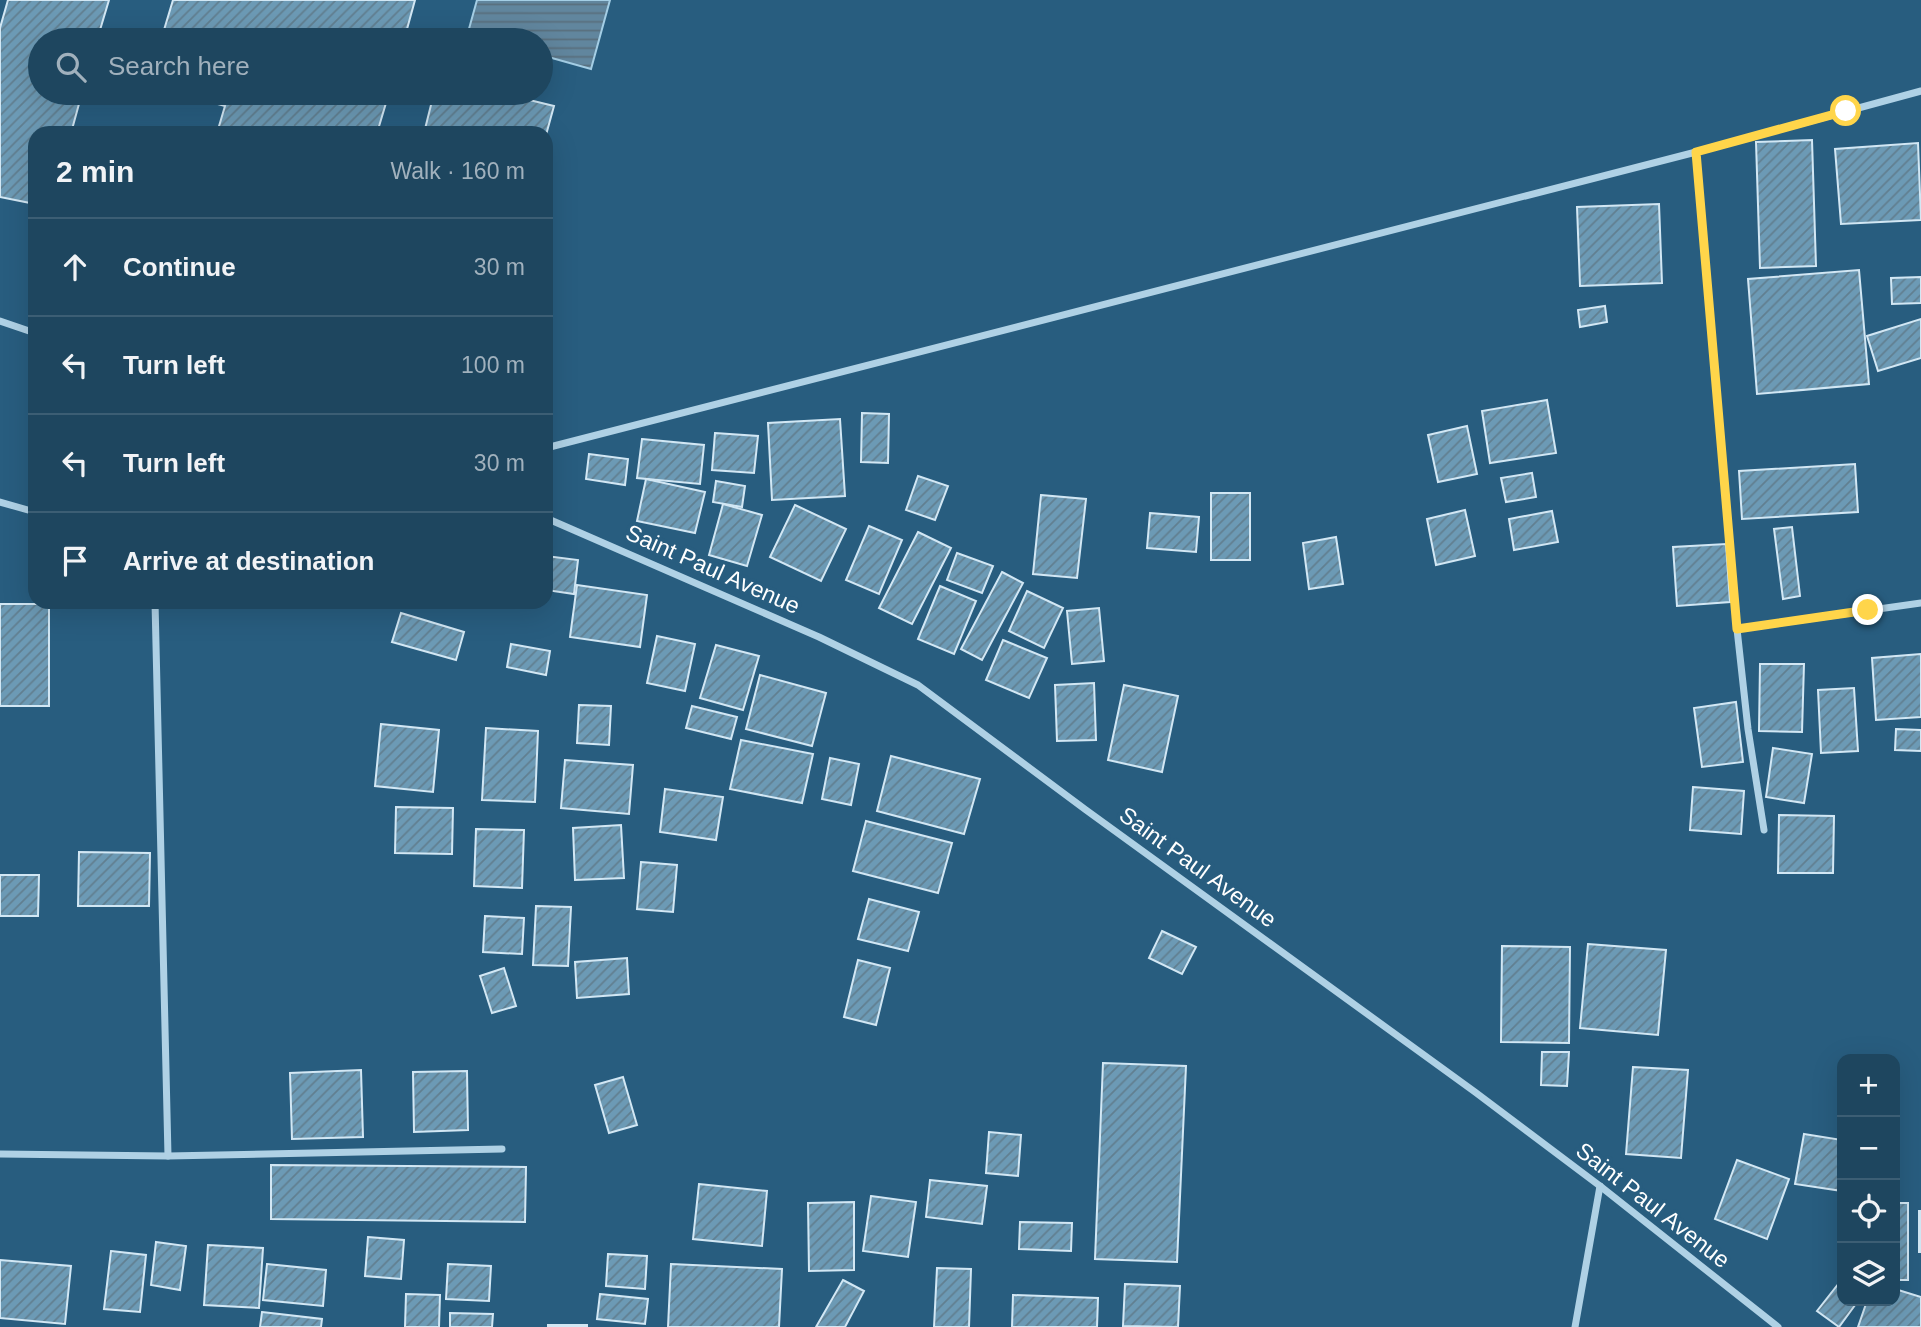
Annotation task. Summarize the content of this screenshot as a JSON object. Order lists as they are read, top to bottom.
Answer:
{
  "streets": {
    "street": ["Saint Paul Avenue"]
  },
  "page": {
    "search": "Search here",
    "heading": ["2 min", "Walk · 160 m"],
    "list": [
      ["Continue", "30 m"],
      ["Turn left", "100 m"],
      ["Turn left", "30 m"],
      "Arrive at destination"
    ],
    "map_buttons": ["+", "−"]
  }
}
